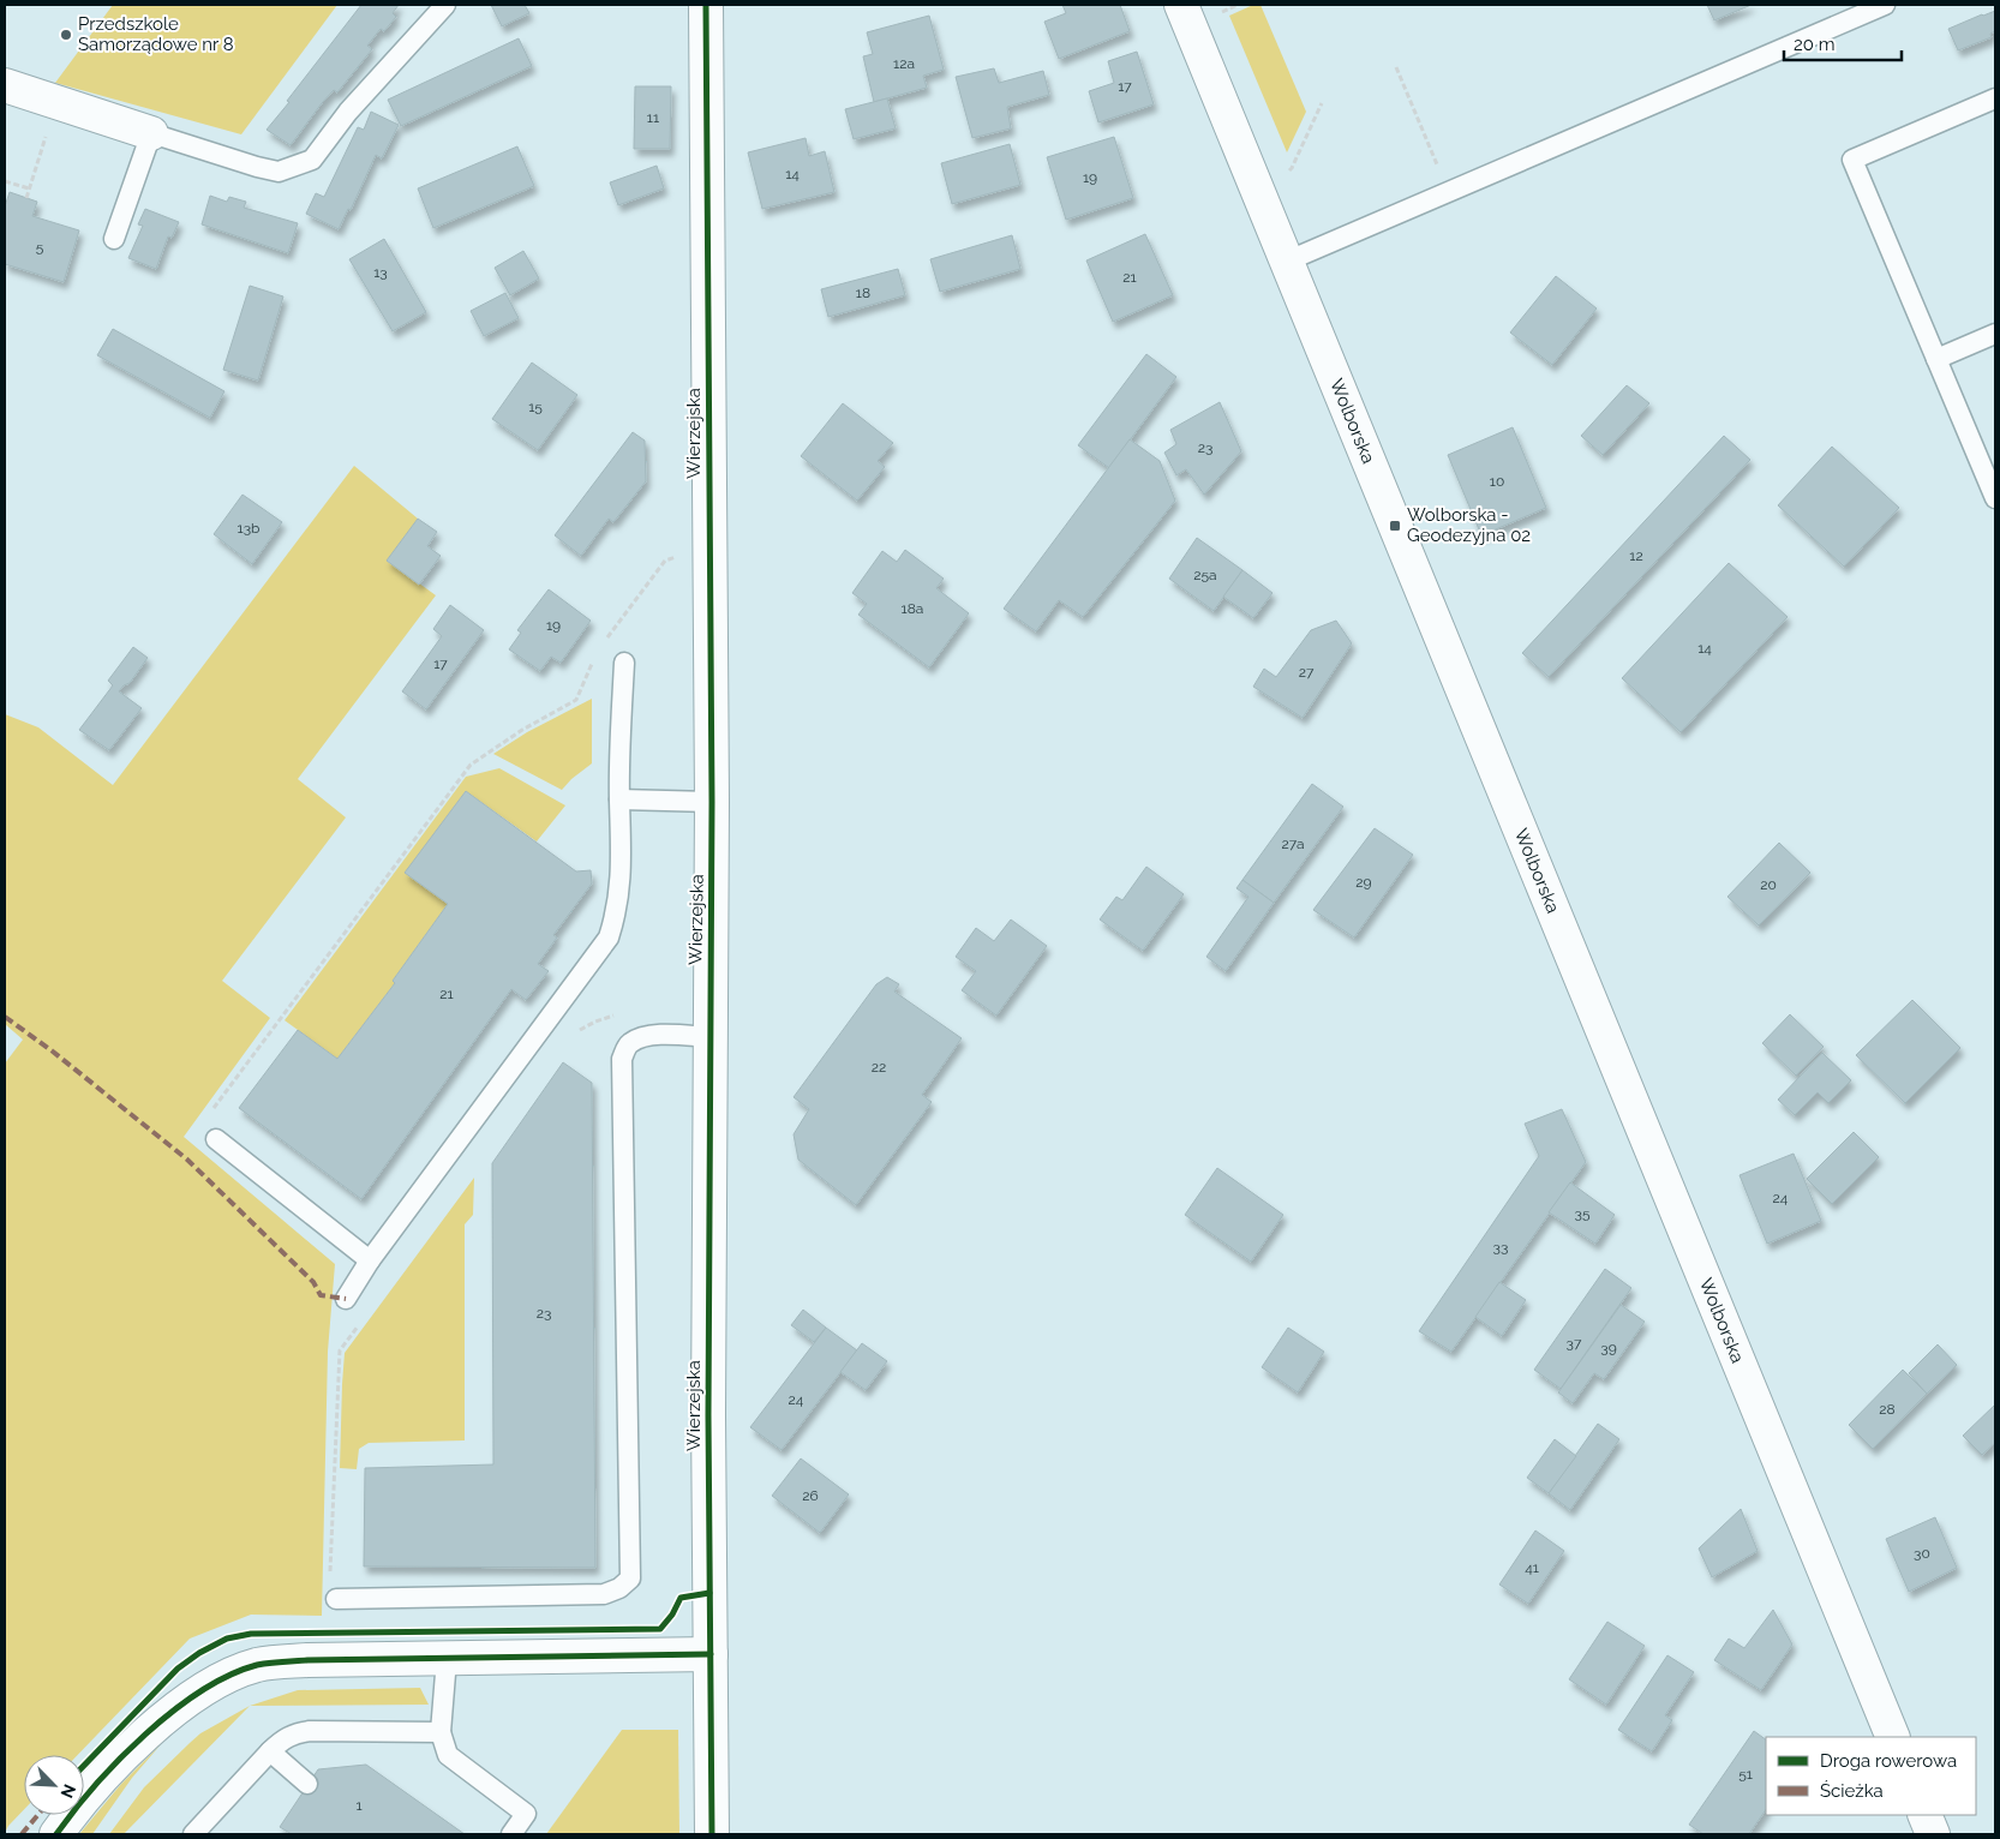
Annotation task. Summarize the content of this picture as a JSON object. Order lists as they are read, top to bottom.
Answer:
{
  "streets": {
    "street": ["Wolborska", "Wierzejska"]
  },
  "places": {
    "other": ["Przedszkole Samorządowe nr 8"],
    "transit": ["Wolborska - Geodezyjna 02"]
  },
  "house_numbers": [
    "12a",
    "17",
    "11",
    "14",
    "19",
    "5",
    "13",
    "21",
    "18",
    "15",
    "23",
    "10",
    "13b",
    "12",
    "25a",
    "18a",
    "19",
    "14",
    "17",
    "27",
    "27a",
    "29",
    "20",
    "21",
    "22",
    "24",
    "35",
    "33",
    "23",
    "37",
    "39",
    "24",
    "28",
    "26",
    "30",
    "41",
    "51",
    "1"
  ],
  "legend": ["Droga rowerowa", "Ścieżka"],
  "scale_bar": "20 m",
  "north": "bottom right"
}
